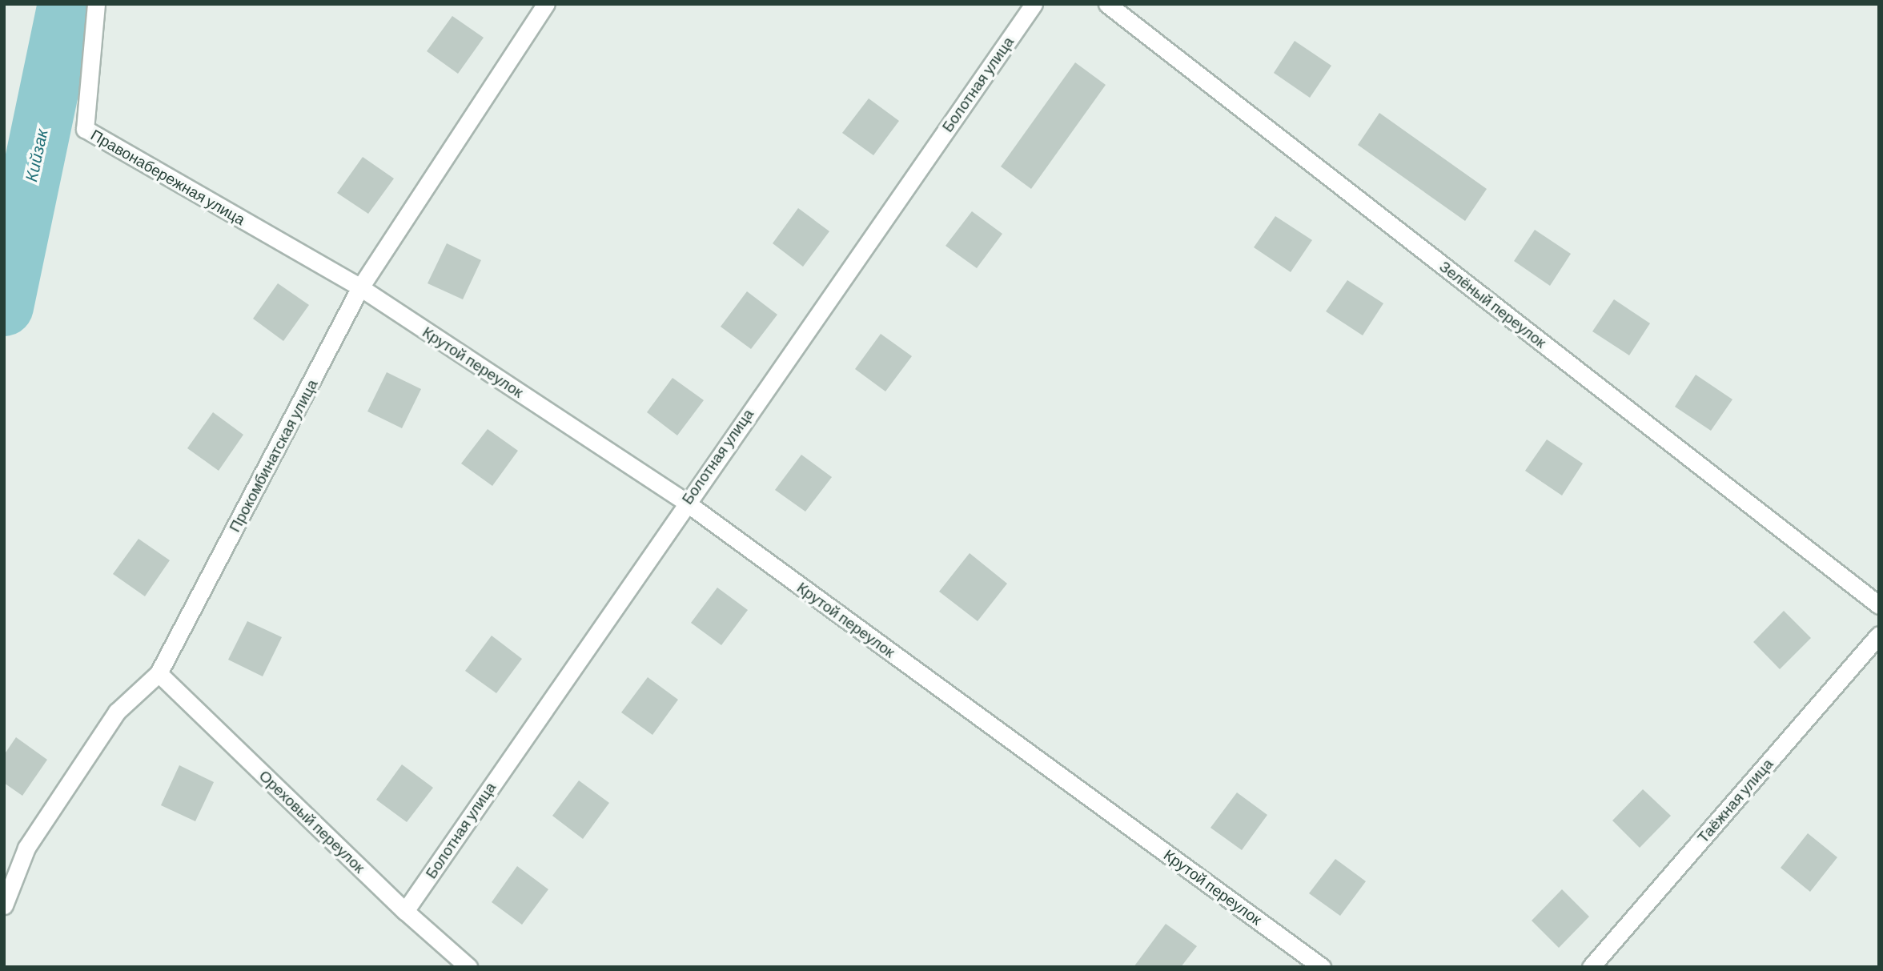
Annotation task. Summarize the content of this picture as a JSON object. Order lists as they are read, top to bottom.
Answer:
{
  "streets": {
    "street": [
      "Болотная улица",
      "Правонабережная улица",
      "Зелёный переулок",
      "Крутой переулок",
      "Прокомбинатская улица",
      "Таёжная улица",
      "Ореховый переулок"
    ]
  },
  "crossings": [
    ["Болотная улица", "Крутой переулок"],
    ["Болотная улица", "Ореховый переулок"],
    ["Правонабережная улица", "Крутой переулок"],
    ["Правонабережная улица", "Прокомбинатская улица"],
    ["Крутой переулок", "Прокомбинатская улица"],
    ["Прокомбинатская улица", "Ореховый переулок"]
  ],
  "water": ["Кийзак"]
}
